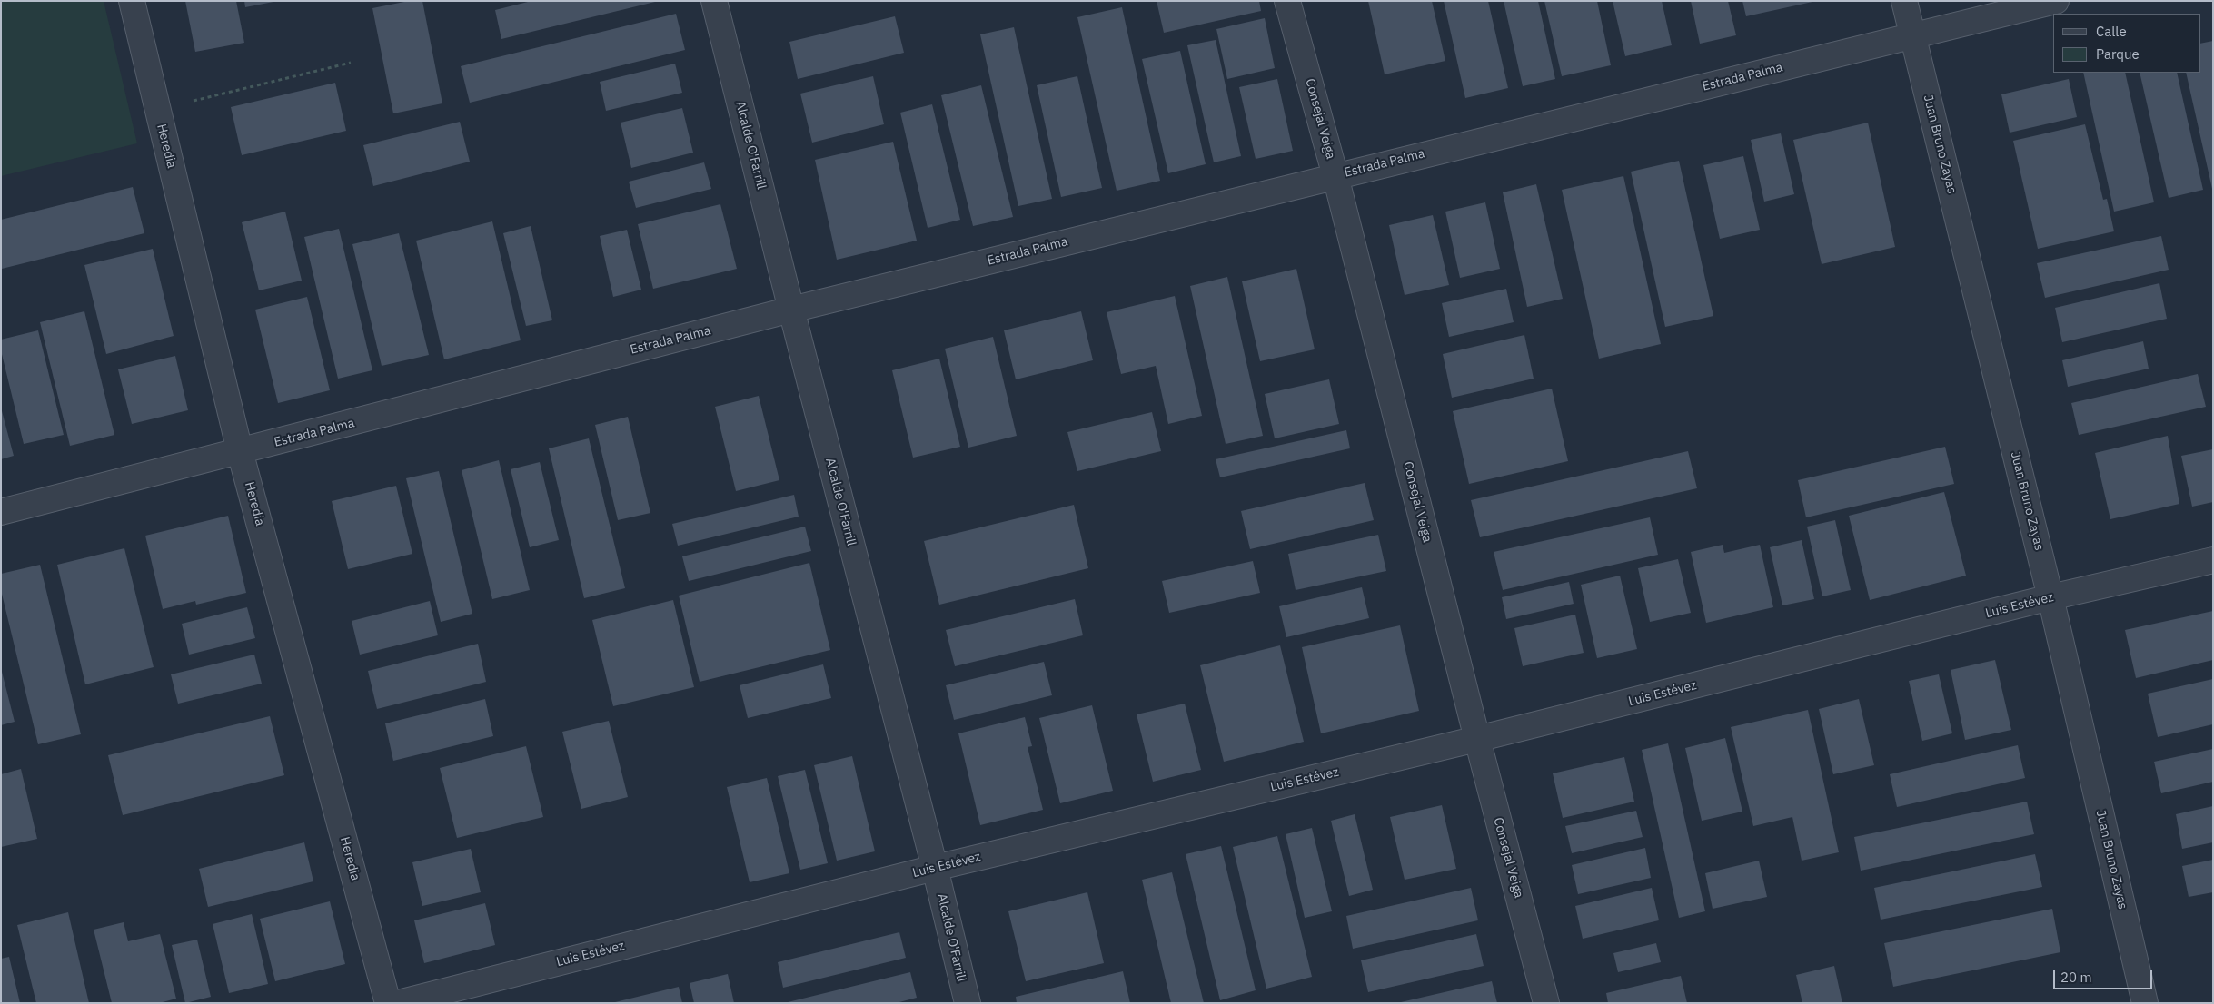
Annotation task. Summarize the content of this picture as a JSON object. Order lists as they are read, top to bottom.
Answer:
{
  "streets": {
    "street": [
      "Estrada Palma",
      "Consejal Veiga",
      "Juan Bruno Zayas",
      "Alcalde O'Farrill",
      "Heredia",
      "Luis Estévez"
    ]
  },
  "crossings": [
    ["Estrada Palma", "Consejal Veiga"],
    ["Estrada Palma", "Juan Bruno Zayas"],
    ["Estrada Palma", "Alcalde O'Farrill"],
    ["Estrada Palma", "Heredia"],
    ["Consejal Veiga", "Luis Estévez"],
    ["Juan Bruno Zayas", "Luis Estévez"],
    ["Alcalde O'Farrill", "Luis Estévez"]
  ],
  "legend": ["Calle", "Parque"],
  "scale_bar": "20 m"
}
